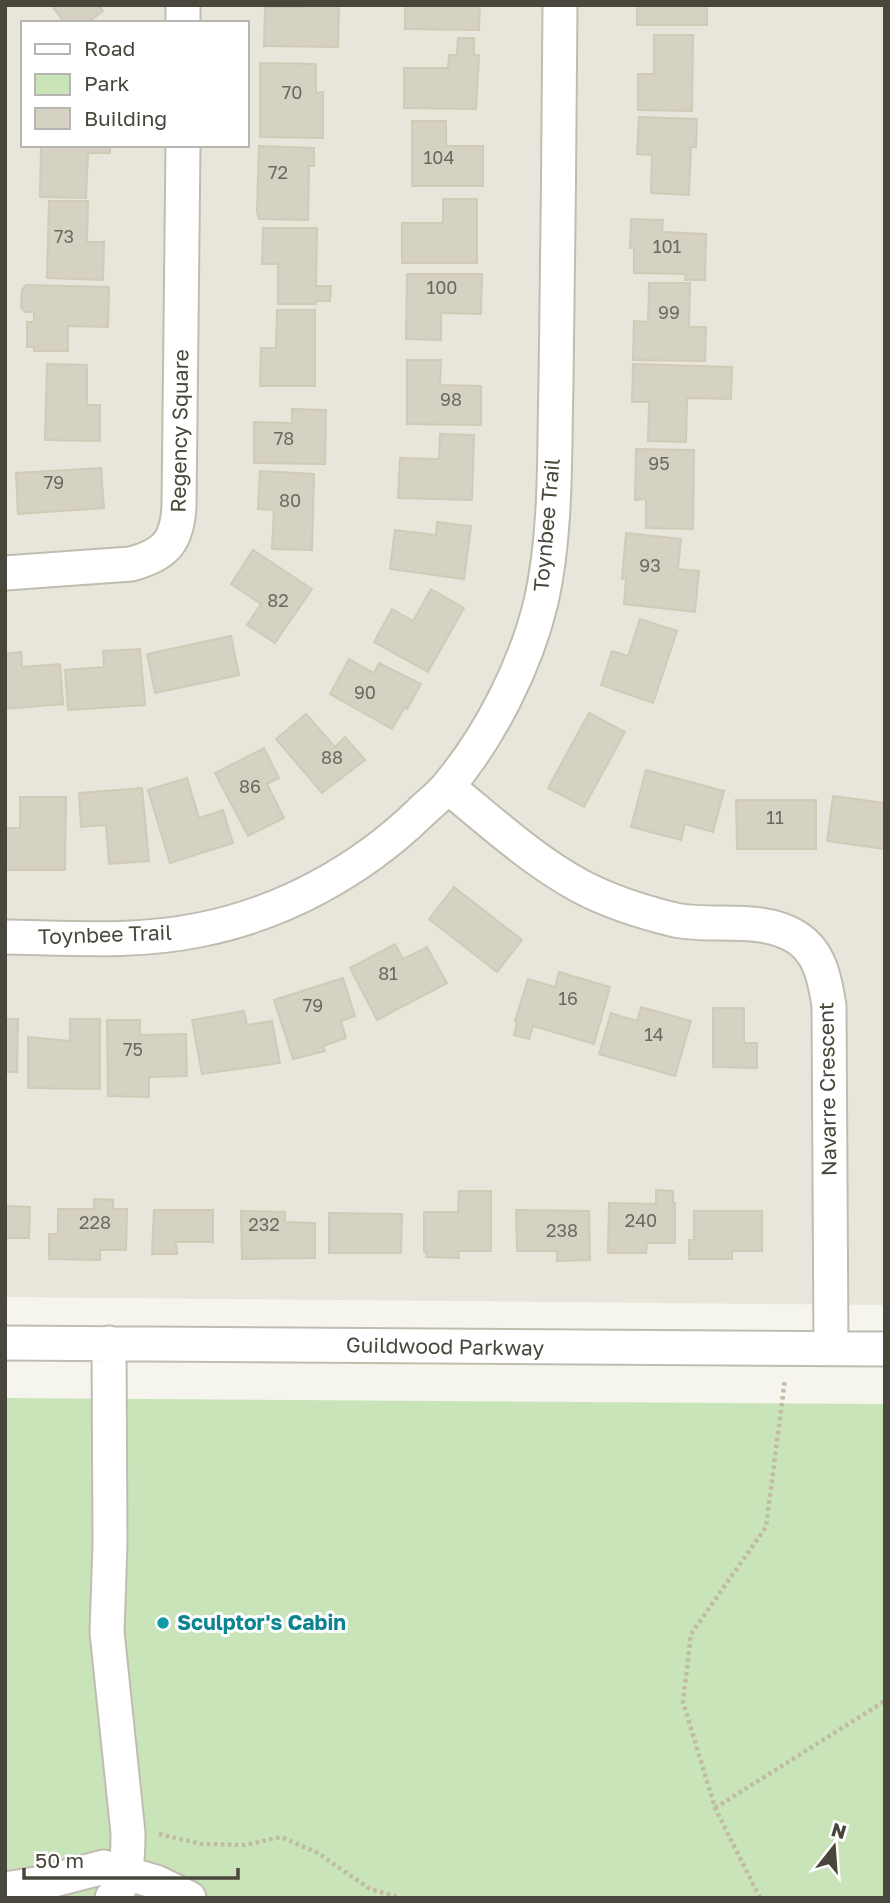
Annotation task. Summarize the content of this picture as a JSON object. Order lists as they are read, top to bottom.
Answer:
{
  "streets": {
    "street": [
      "Regency Square",
      "Toynbee Trail",
      "Navarre Crescent",
      "Guildwood Parkway"
    ]
  },
  "crossings": [
    ["Toynbee Trail", "Navarre Crescent"],
    ["Navarre Crescent", "Guildwood Parkway"]
  ],
  "places": ["Sculptor's Cabin"],
  "house_numbers": [
    "70",
    "104",
    "72",
    "73",
    "101",
    "100",
    "99",
    "98",
    "78",
    "95",
    "79",
    "80",
    "93",
    "82",
    "90",
    "88",
    "86",
    "11",
    "81",
    "16",
    "79",
    "14",
    "75",
    "240",
    "228",
    "232",
    "238"
  ],
  "legend": ["Road", "Park", "Building"],
  "scale_bar": "50 m",
  "north": "top"
}
